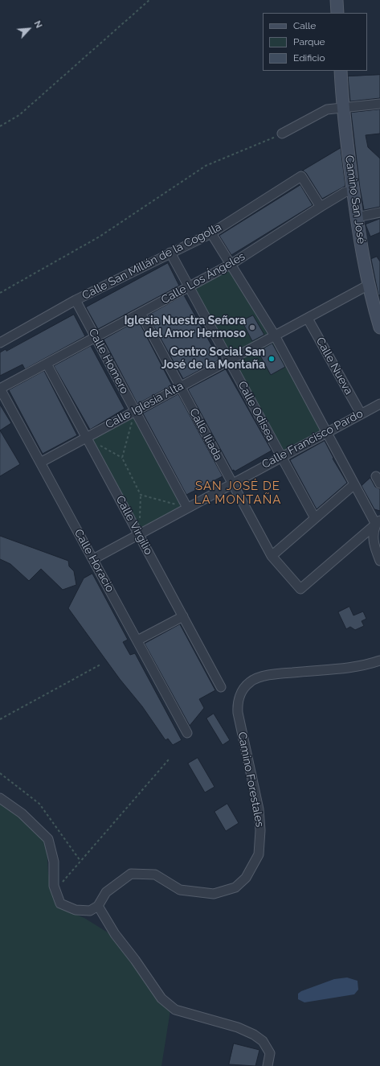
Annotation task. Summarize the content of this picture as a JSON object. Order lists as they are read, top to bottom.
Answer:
{
  "streets": {
    "main road": ["Camino San José"],
    "street": [
      "Calle San Millán de la Cogolla",
      "Calle Los Ángeles",
      "Calle Homero",
      "Calle Nueva",
      "Calle Iglesia Alta",
      "Calle Odisea",
      "Calle Ilíada",
      "Calle Francisco Pardo",
      "Calle Virgilio",
      "Calle Horacio",
      "Camino Forestales"
    ]
  },
  "crossings": [
    ["Camino San José", "Calle Los Ángeles"],
    ["Camino San José", "Calle Iglesia Alta"],
    ["Calle San Millán de la Cogolla", "Calle Los Ángeles"],
    ["Calle San Millán de la Cogolla", "Calle Homero"],
    ["Calle San Millán de la Cogolla", "Calle Odisea"],
    ["Calle Los Ángeles", "Calle Homero"],
    ["Calle Los Ángeles", "Calle Odisea"],
    ["Calle Los Ángeles", "Calle Ilíada"],
    ["Calle Los Ángeles", "Calle Virgilio"],
    ["Calle Los Ángeles", "Calle Horacio"],
    ["Calle Homero", "Calle Iglesia Alta"],
    ["Calle Homero", "Calle Francisco Pardo"],
    ["Calle Nueva", "Calle Iglesia Alta"],
    ["Calle Nueva", "Calle Francisco Pardo"],
    ["Calle Iglesia Alta", "Calle Odisea"],
    ["Calle Iglesia Alta", "Calle Ilíada"],
    ["Calle Iglesia Alta", "Calle Virgilio"],
    ["Calle Iglesia Alta", "Calle Horacio"],
    ["Calle Odisea", "Calle Francisco Pardo"],
    ["Calle Ilíada", "Calle Francisco Pardo"],
    ["Calle Francisco Pardo", "Calle Virgilio"],
    ["Calle Francisco Pardo", "Calle Horacio"]
  ],
  "districts": ["SAN JOSÉ DE LA MONTAÑA"],
  "places": ["Iglesia Nuestra Señora del Amor Hermoso", "Centro Social San José de la Montaña"],
  "legend": ["Calle", "Parque", "Edificio"],
  "north": "top right"
}
